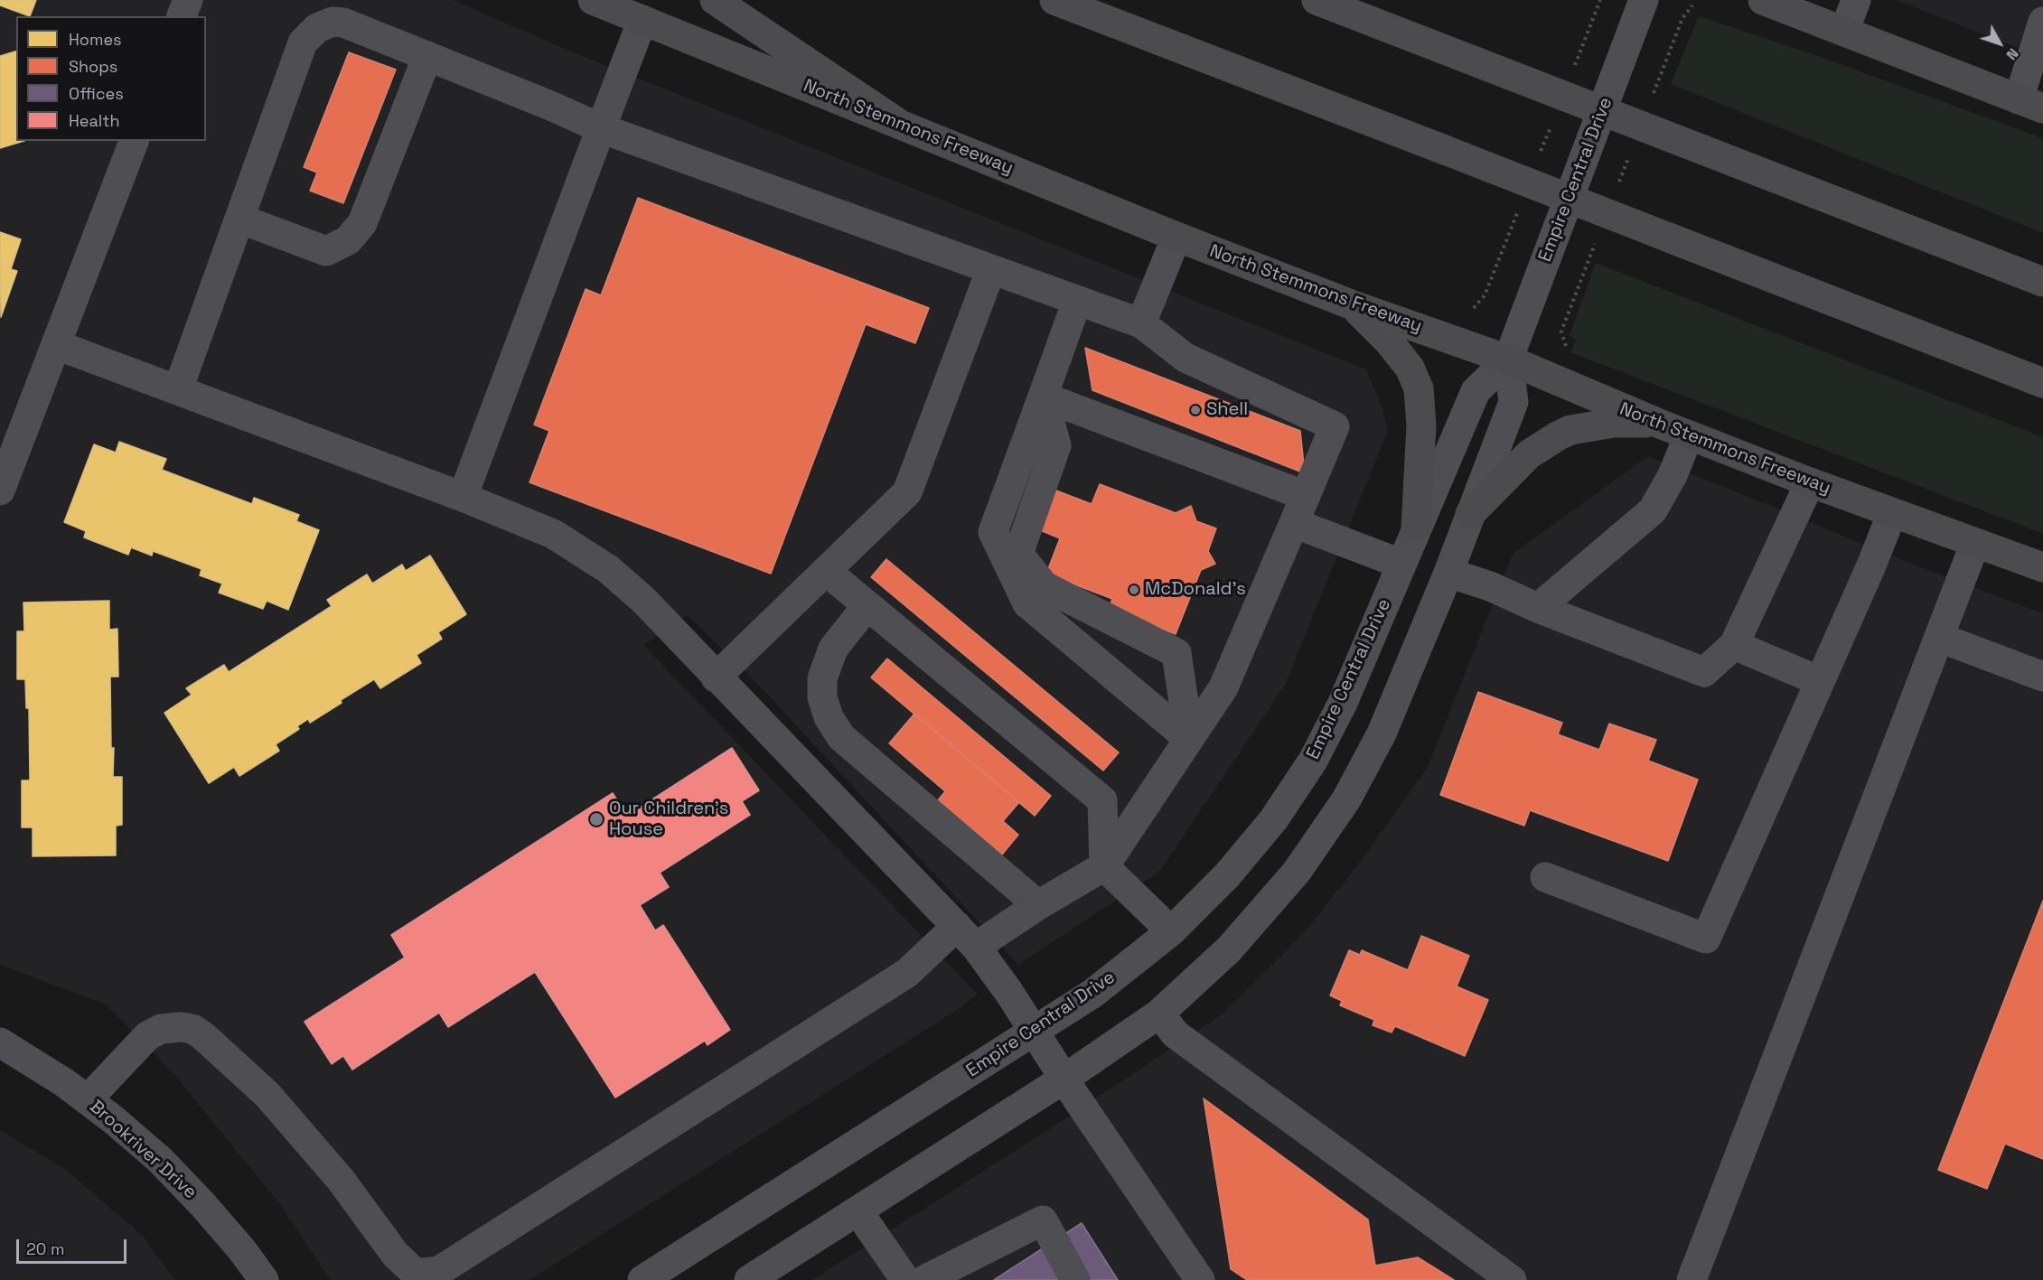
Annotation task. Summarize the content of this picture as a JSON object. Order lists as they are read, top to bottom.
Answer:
{
  "streets": {
    "main road": ["North Stemmons Freeway"],
    "street": ["Empire Central Drive", "Brookriver Drive"]
  },
  "crossings": [
    ["North Stemmons Freeway", "Empire Central Drive"]
  ],
  "places": ["Shell", "McDonald's", "Our Children's House"],
  "legend": [
    "Homes",
    "Shops",
    "Offices",
    "Health"
  ],
  "scale_bar": "20 m",
  "north": "bottom right"
}
